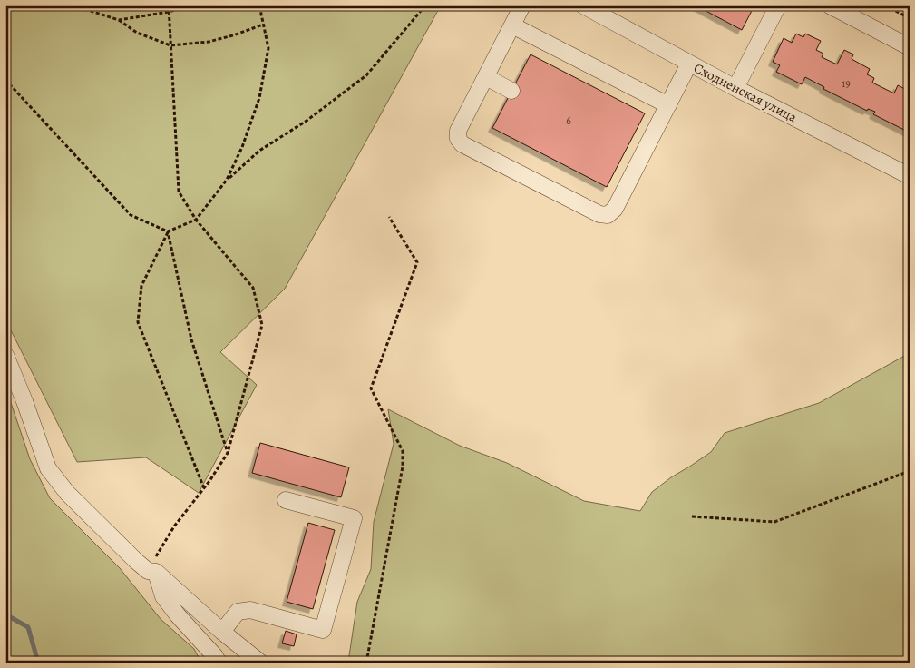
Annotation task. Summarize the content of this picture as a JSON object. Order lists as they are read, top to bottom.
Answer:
{
  "streets": {
    "street": ["Сходненская улица"]
  },
  "house_numbers": ["19", "6"]
}
